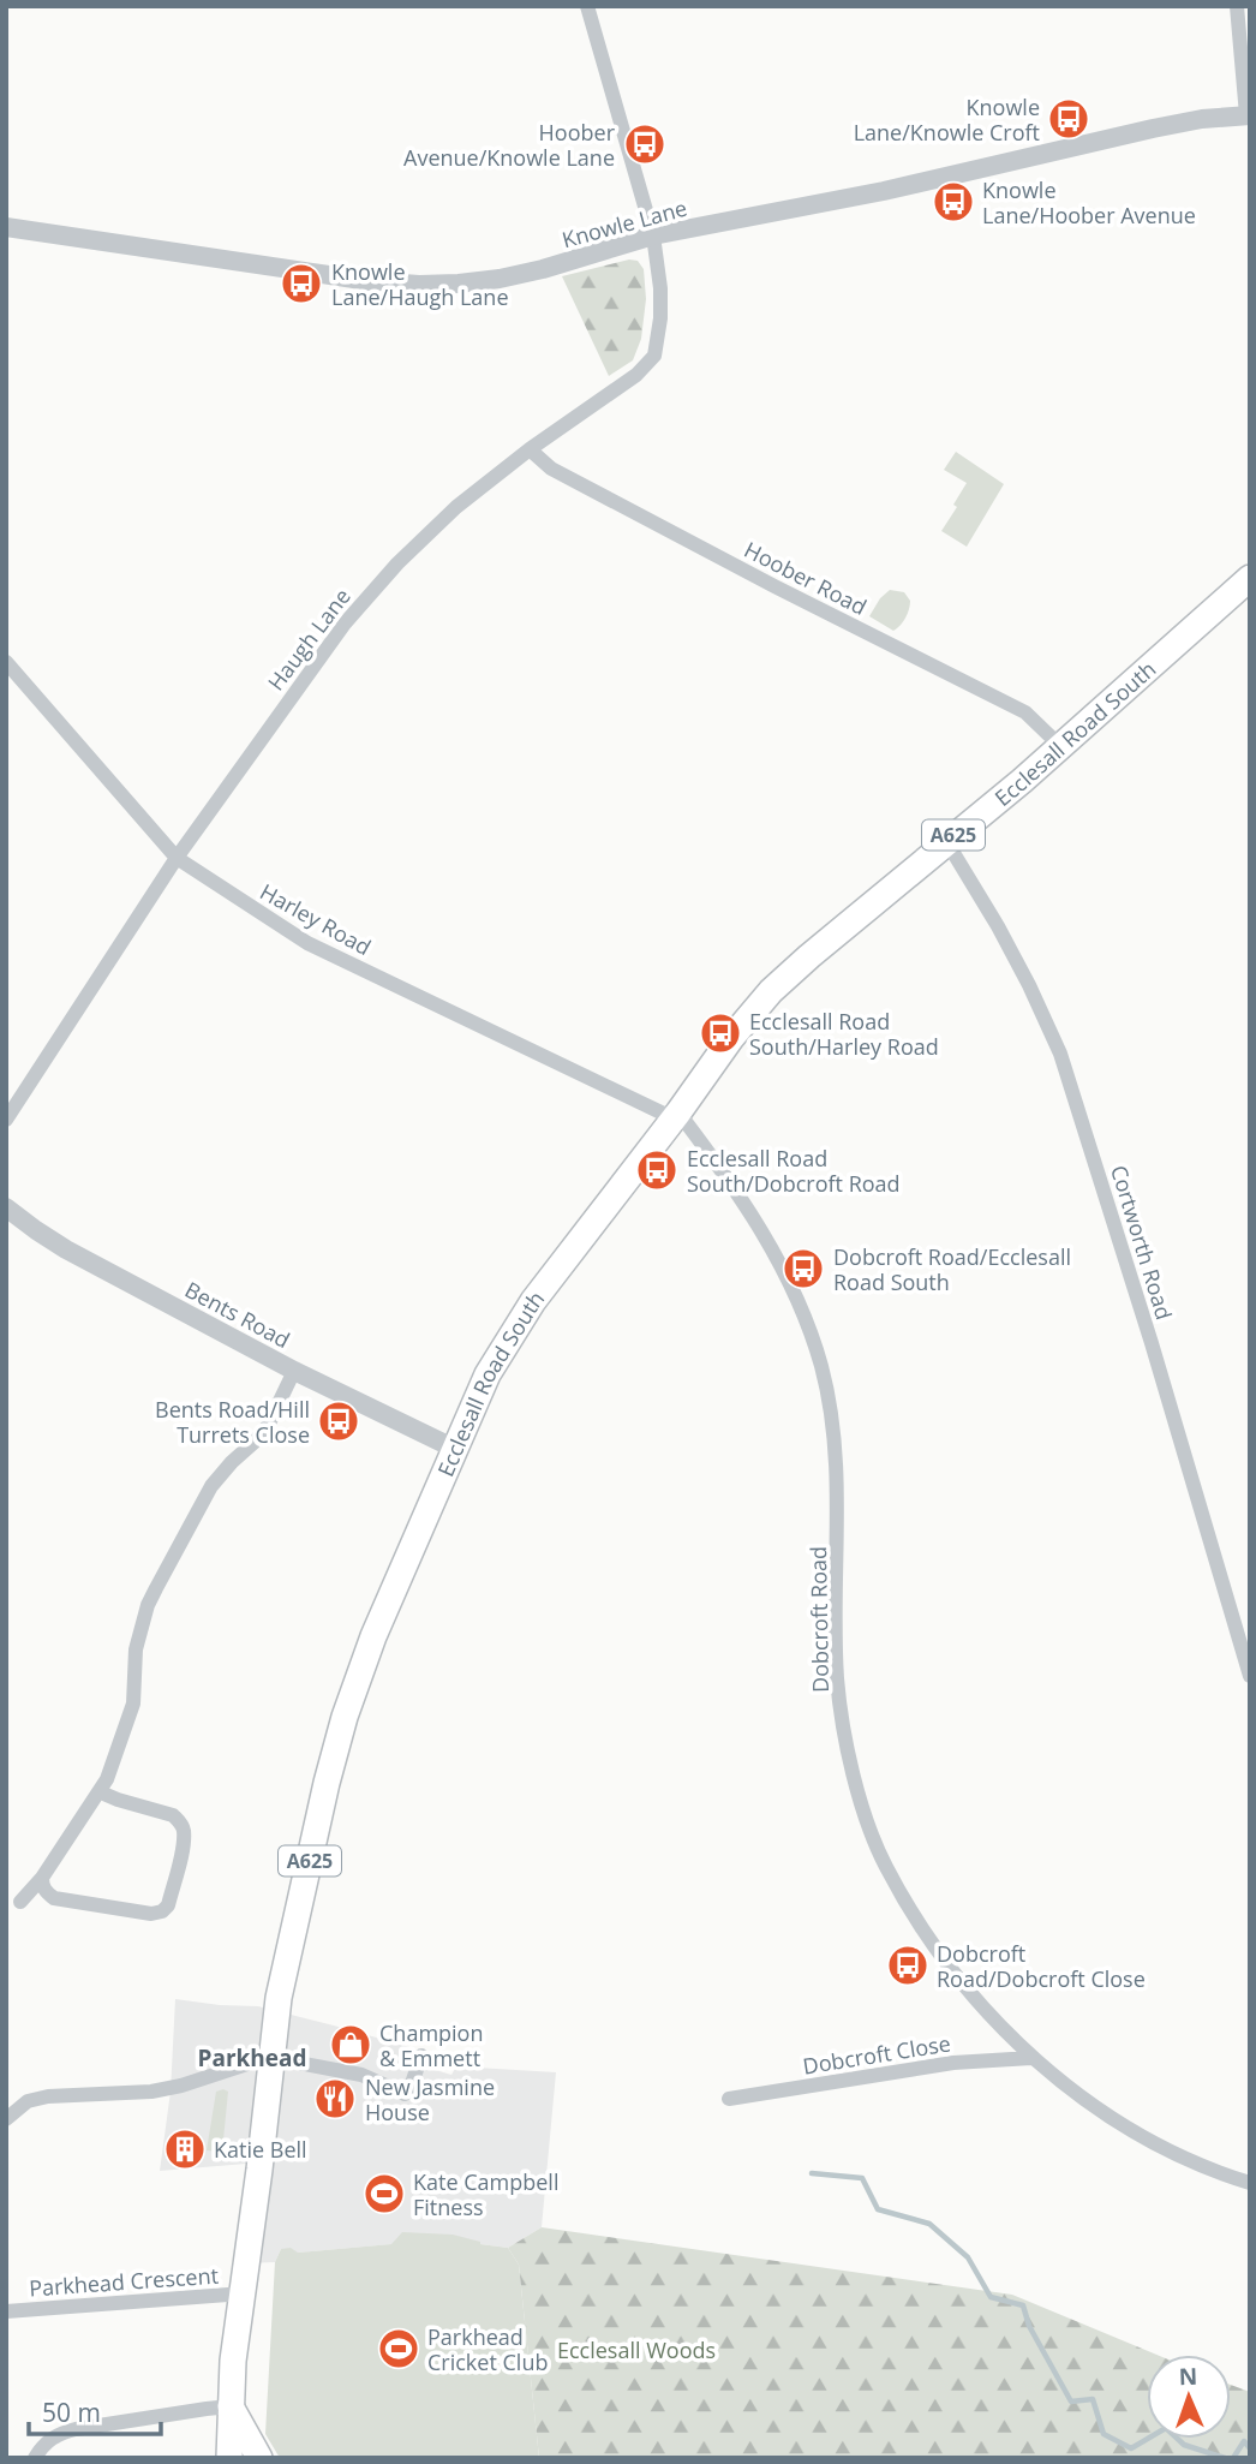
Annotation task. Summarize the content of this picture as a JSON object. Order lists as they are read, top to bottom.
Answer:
{
  "streets": {
    "main road": ["Ecclesall Road South", "A625"],
    "street": [
      "Knowle Lane",
      "Hoober Road",
      "Haugh Lane",
      "Harley Road",
      "Cortworth Road",
      "Bents Road",
      "Dobcroft Road",
      "Dobcroft Close",
      "Parkhead Crescent"
    ]
  },
  "crossings": [
    ["Knowle Lane", "Haugh Lane"],
    ["Hoober Road", "Haugh Lane"],
    ["Hoober Road", "Ecclesall Road South"],
    ["Haugh Lane", "Harley Road"],
    ["Ecclesall Road South", "Harley Road"],
    ["Ecclesall Road South", "Cortworth Road"],
    ["Ecclesall Road South", "Bents Road"],
    ["Ecclesall Road South", "Dobcroft Road"],
    ["Ecclesall Road South", "Parkhead Crescent"],
    ["Harley Road", "Dobcroft Road"],
    ["Dobcroft Road", "Dobcroft Close"]
  ],
  "districts": ["Parkhead"],
  "parks": ["Ecclesall Woods"],
  "places": {
    "bus stop": [
      "Knowle Lane/Knowle Croft",
      "Hoober Avenue/Knowle Lane",
      "Knowle Lane/Hoober Avenue",
      "Knowle Lane/Haugh Lane",
      "Ecclesall Road South/Harley Road",
      "Ecclesall Road South/Dobcroft Road",
      "Dobcroft Road/Ecclesall Road South",
      "Bents Road/Hill Turrets Close",
      "Dobcroft Road/Dobcroft Close"
    ],
    "shop": ["Champion & Emmett"],
    "restaurant": ["New Jasmine House"],
    "building": ["Katie Bell"],
    "sports": ["Kate Campbell Fitness", "Parkhead Cricket Club"]
  },
  "scale_bar": "50 m",
  "north": "top"
}
